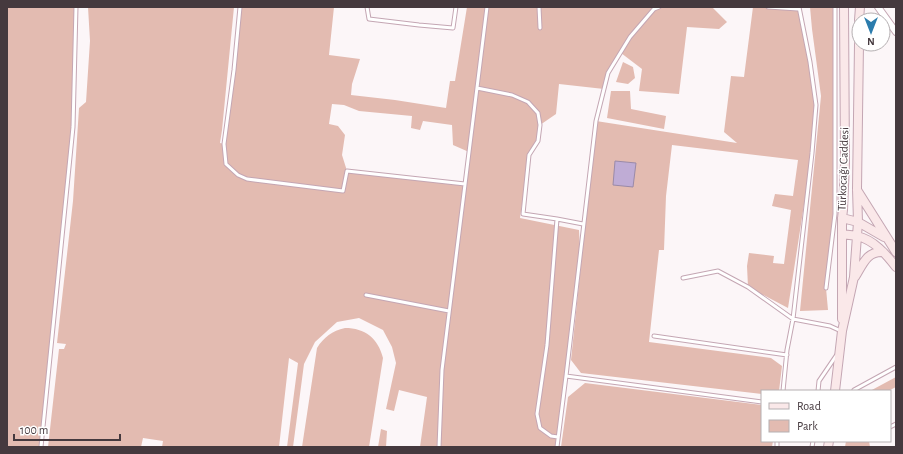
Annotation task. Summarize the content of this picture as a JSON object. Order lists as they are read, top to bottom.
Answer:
{
  "streets": {
    "main road": ["Türkocağı Caddesi"]
  },
  "legend": ["Road", "Park"],
  "scale_bar": "100 m",
  "north": "bottom"
}
